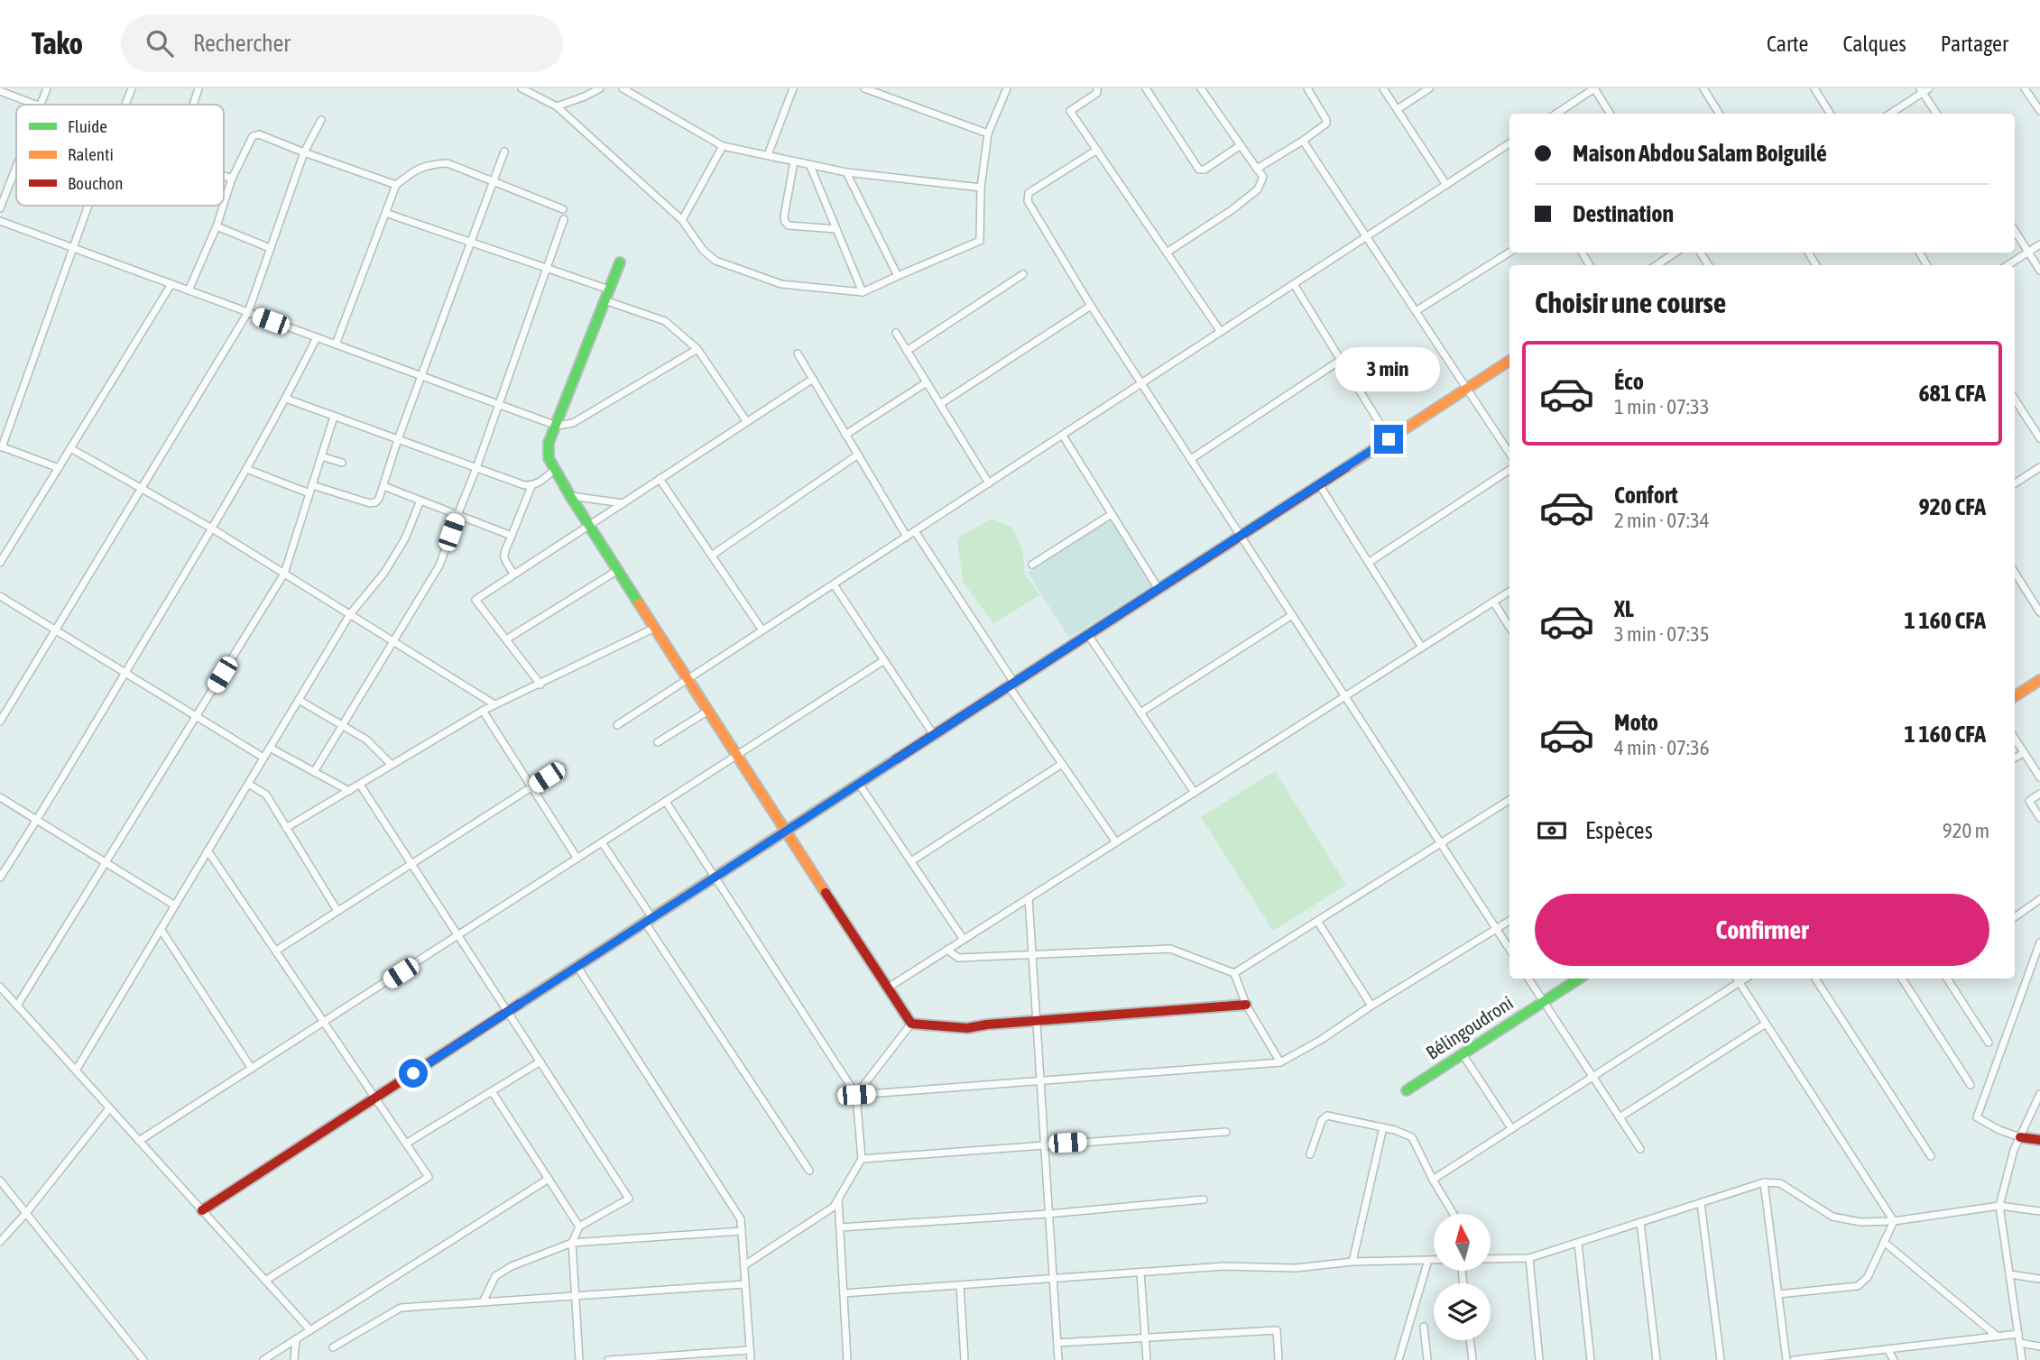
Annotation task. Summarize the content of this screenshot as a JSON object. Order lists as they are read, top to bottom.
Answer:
{
  "streets": {
    "street": ["Bélingoudroni"]
  },
  "legend": ["Fluide", "Ralenti", "Bouchon"],
  "north": "top",
  "page": {
    "header": "Tako",
    "search": "Rechercher",
    "nav": ["Carte", "Calques", "Partager"],
    "banner": ["Maison Abdou Salam Boiguilé", "Destination"],
    "heading": "Choisir une course",
    "list": [
      {
        "name": "Éco",
        "note": "1 min · 07:33",
        "value": "681 CFA"
      },
      {
        "name": "Confort",
        "note": "2 min · 07:34",
        "value": "920 CFA"
      },
      {
        "name": "XL",
        "note": "3 min · 07:35",
        "value": "1 160 CFA"
      },
      {
        "name": "Moto",
        "note": "4 min · 07:36",
        "value": "1 160 CFA"
      }
    ],
    "bubble": "3 min",
    "pay": ["Espèces", "920 m"],
    "buttons": "Confirmer"
  }
}
